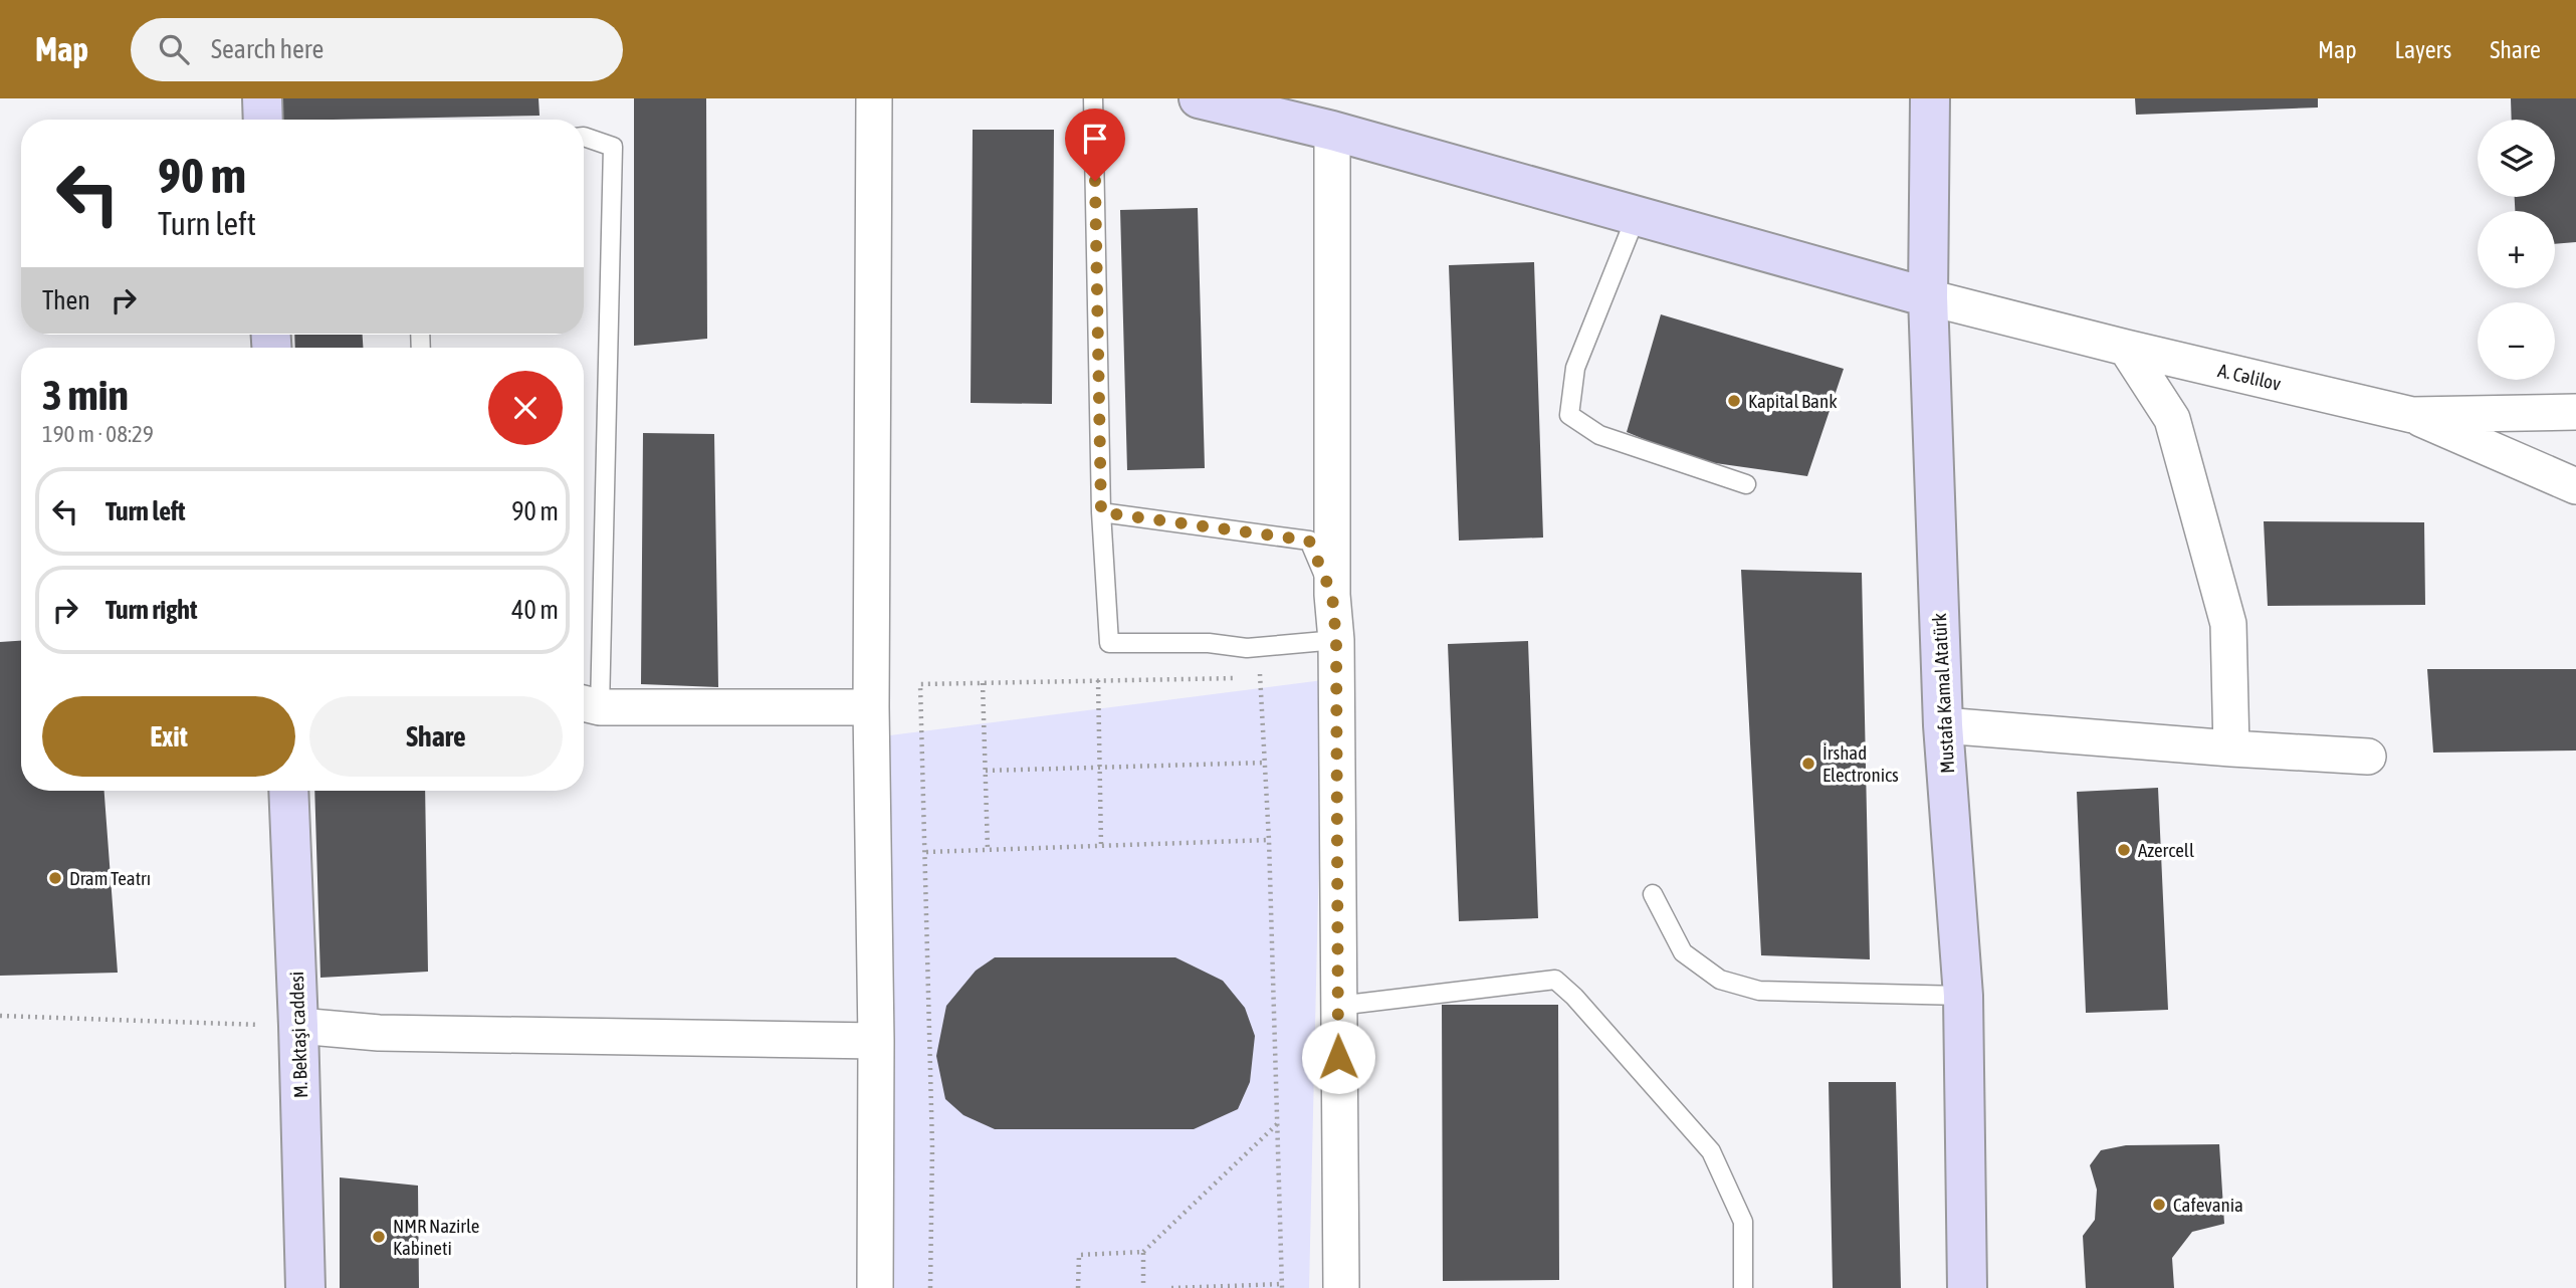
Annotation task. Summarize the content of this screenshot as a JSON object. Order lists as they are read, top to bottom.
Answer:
{
  "streets": {
    "main road": ["Mustafa Kamal Atatürk", "M. Bektaşi caddesi"],
    "street": ["A. Cəlilov"]
  },
  "crossings": [
    ["A. Cəlilov", "Mustafa Kamal Atatürk"]
  ],
  "places": [
    "Kapital Bank",
    "İrshad Electronics",
    "Azercell",
    "Dram Teatrı",
    "Cafevania",
    "NMR Nazirle Kabineti"
  ],
  "page": {
    "header": "Map",
    "search": "Search here",
    "nav": ["Map", "Layers", "Share"],
    "map_buttons": ["+", "−"],
    "turn": ["90 m", "Turn left"],
    "then": "Then",
    "heading": ["3 min", "190 m · 08:29"],
    "list": [
      {
        "name": "Turn left",
        "value": "90 m"
      },
      {
        "name": "Turn right",
        "value": "40 m"
      }
    ],
    "buttons": ["Exit", "Share"]
  }
}
